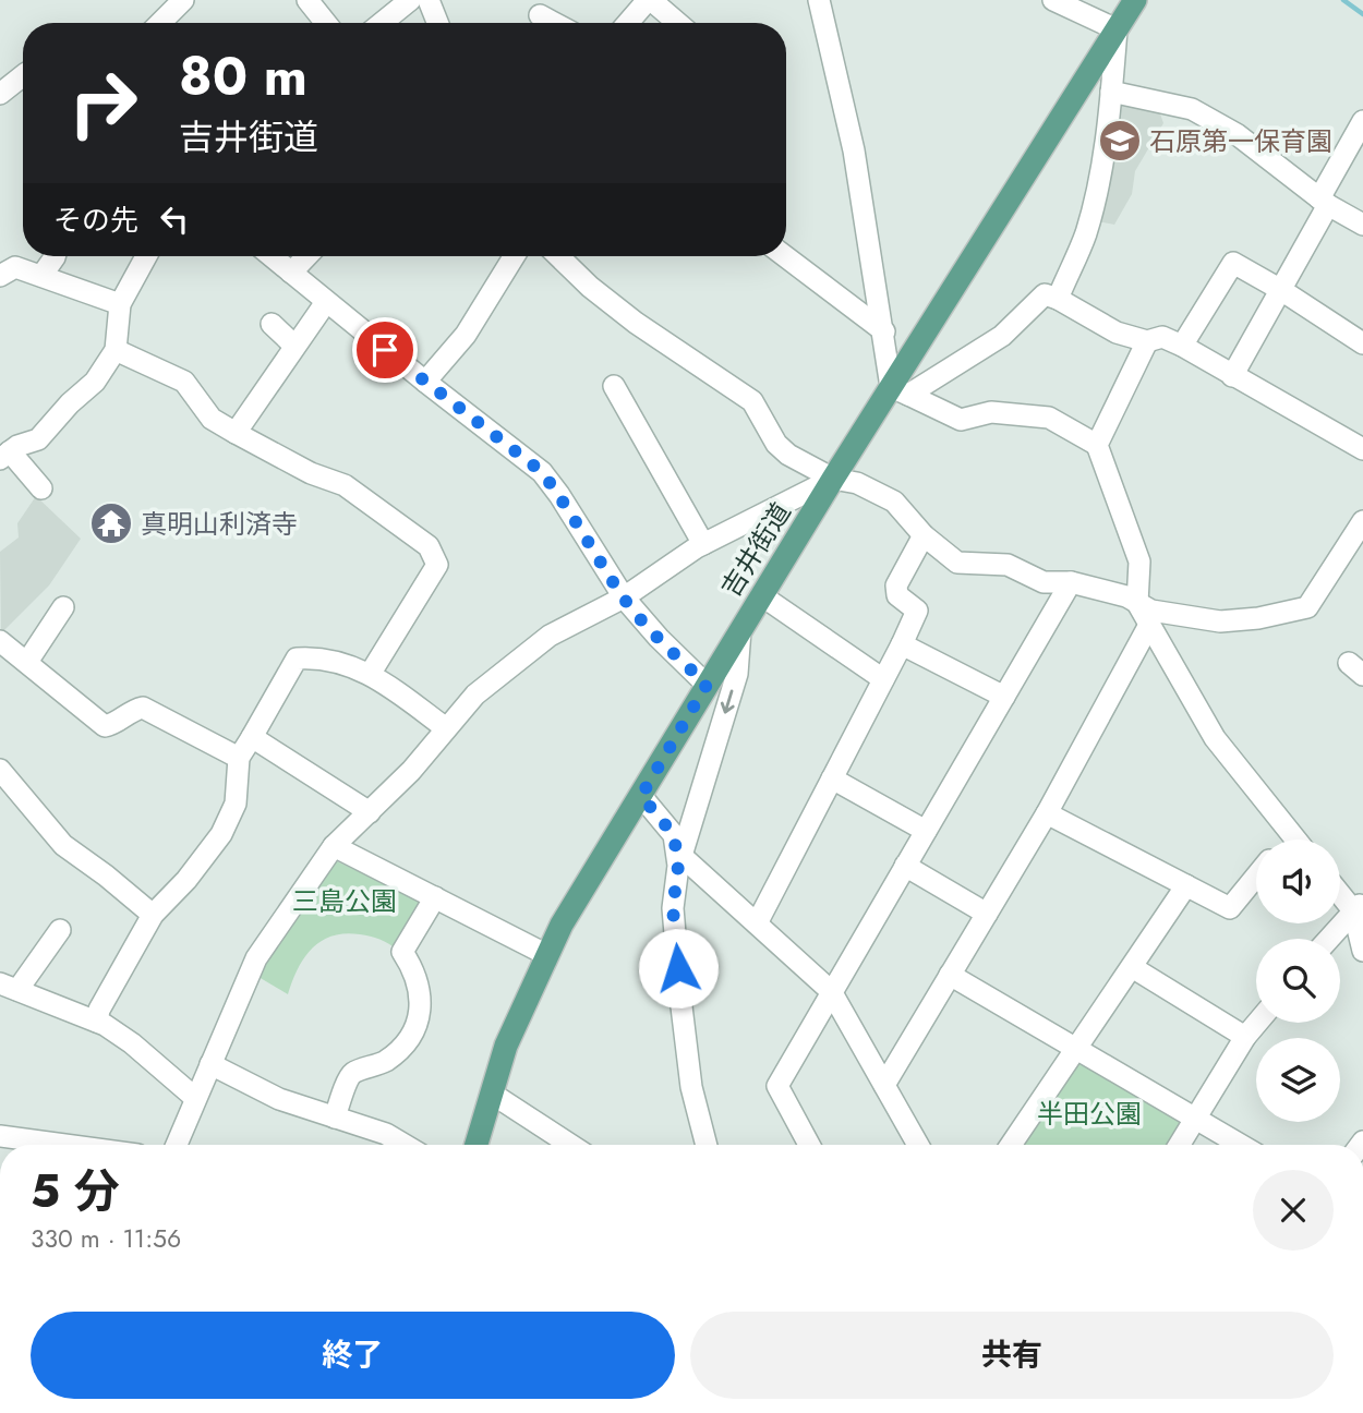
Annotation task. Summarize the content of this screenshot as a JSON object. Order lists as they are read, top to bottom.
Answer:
{
  "streets": {
    "main road": ["吉井街道"]
  },
  "parks": ["三島公園", "半田公園"],
  "places": {
    "school or university": ["石原第一保育園"],
    "temple": ["真明山利済寺"]
  },
  "page": {
    "turn": ["80 m", "吉井街道"],
    "then": "その先",
    "heading": ["5 分", "330 m · 11:56"],
    "buttons": ["終了", "共有"]
  }
}
